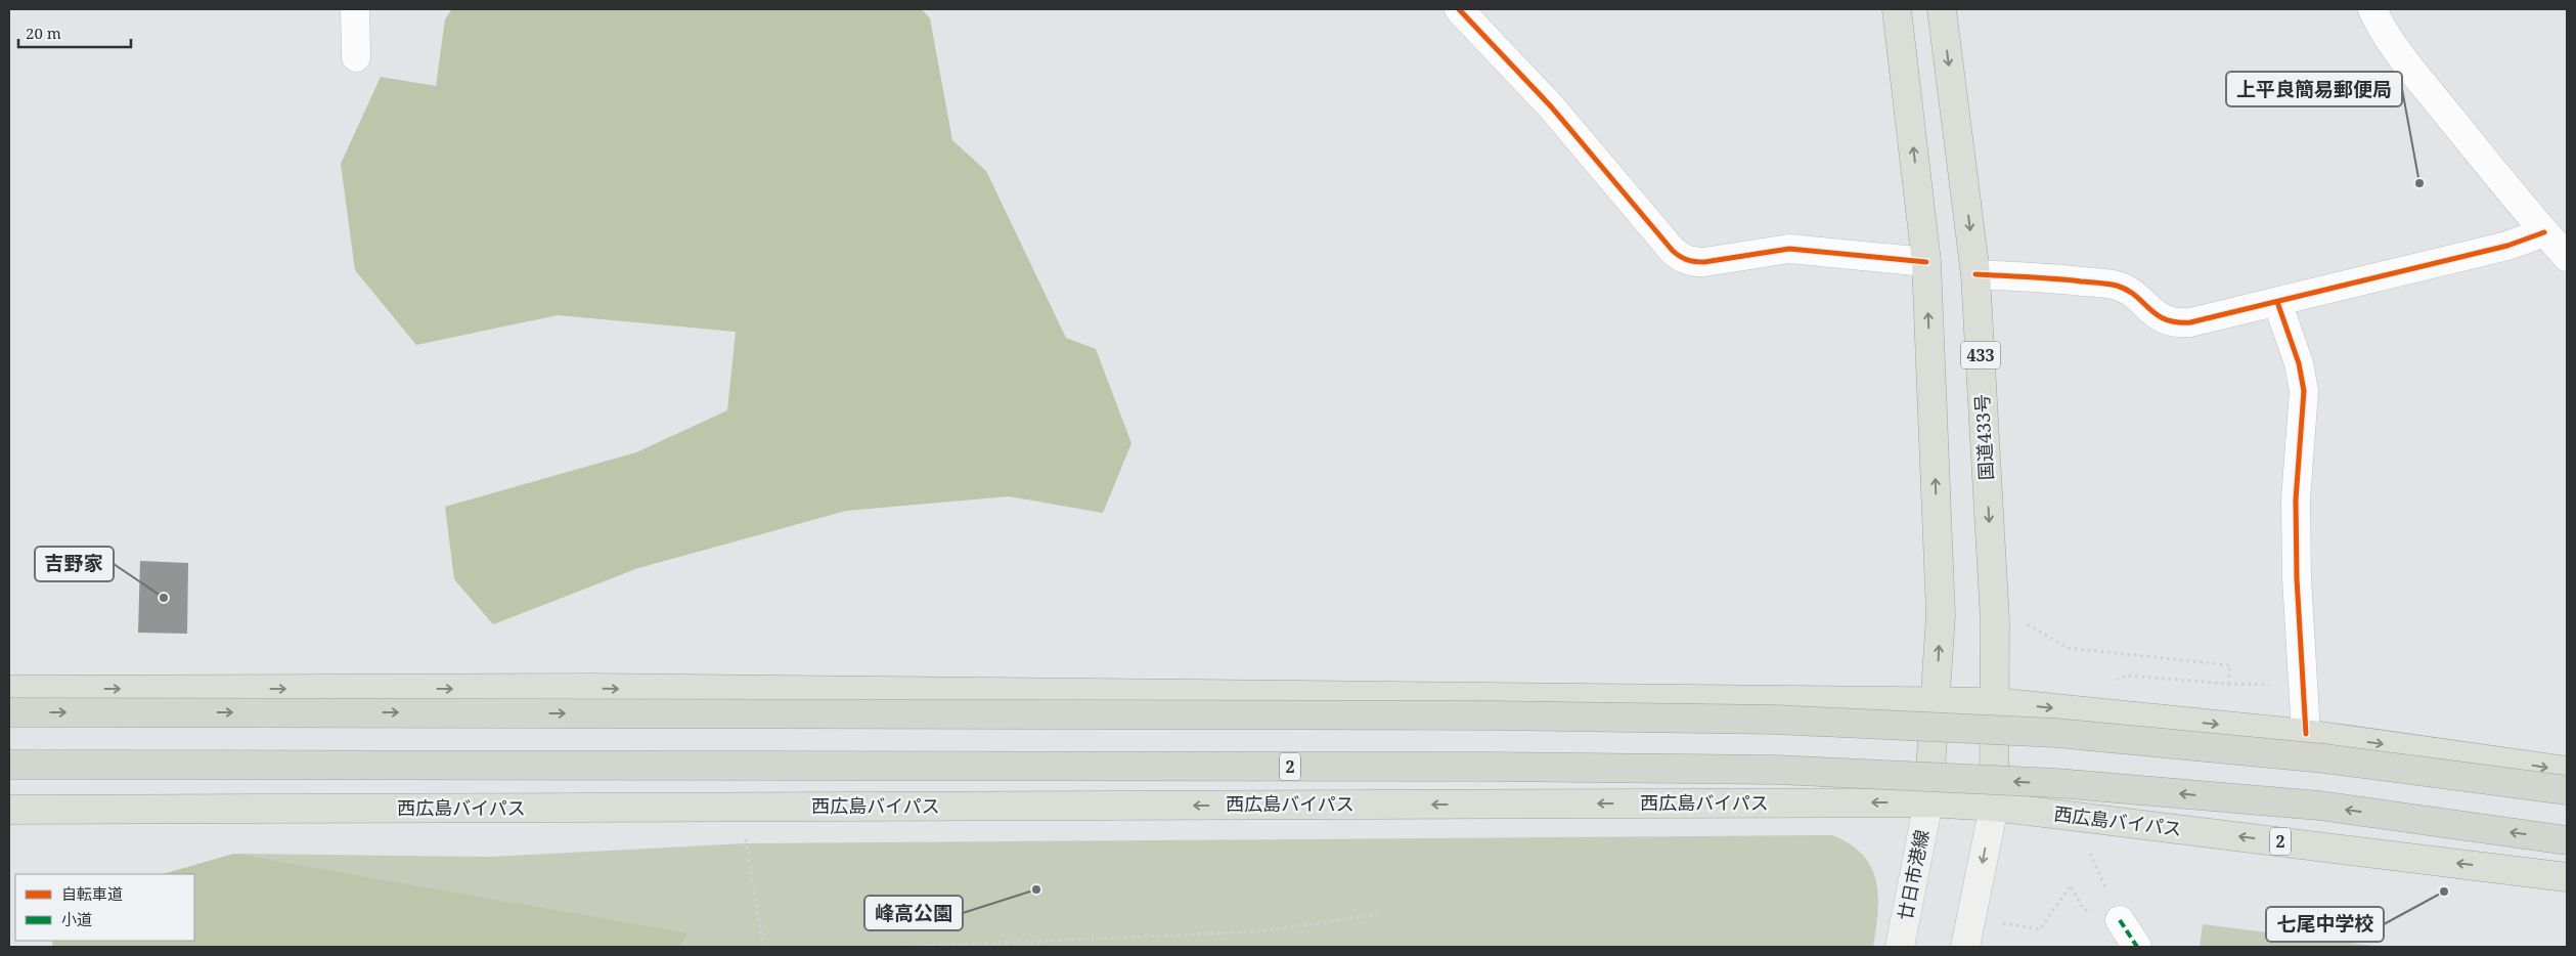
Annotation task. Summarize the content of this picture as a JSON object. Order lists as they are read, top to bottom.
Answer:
{
  "streets": {
    "highway": [
      "433",
      "国道433号",
      "2",
      "西広島バイパス"
    ],
    "main road": ["廿日市港線"]
  },
  "crossings": [
    ["国道433号", "西広島バイパス"],
    ["西広島バイパス", "廿日市港線"]
  ],
  "places": [
    "上平良簡易郵便局",
    "吉野家",
    "峰高公園",
    "七尾中学校"
  ],
  "legend": ["自転車道", "小道"],
  "scale_bar": "20 m"
}
